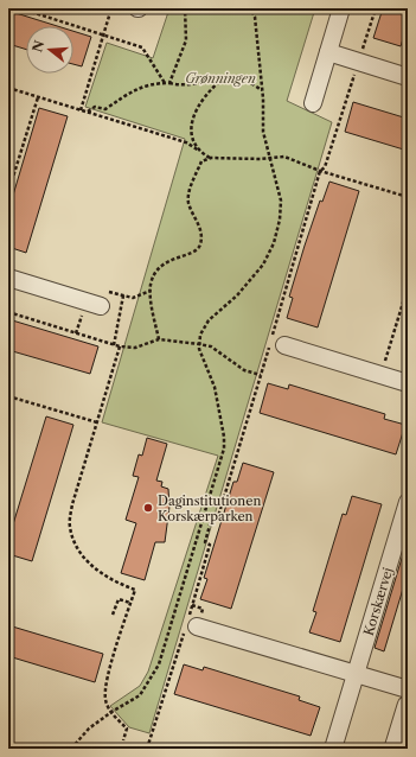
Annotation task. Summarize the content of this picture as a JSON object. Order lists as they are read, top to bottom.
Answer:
{
  "streets": {
    "street": ["Korskærvej"]
  },
  "parks": ["Grønningen"],
  "places": ["Daginstitutionen Korskærparken"],
  "north": "left"
}
